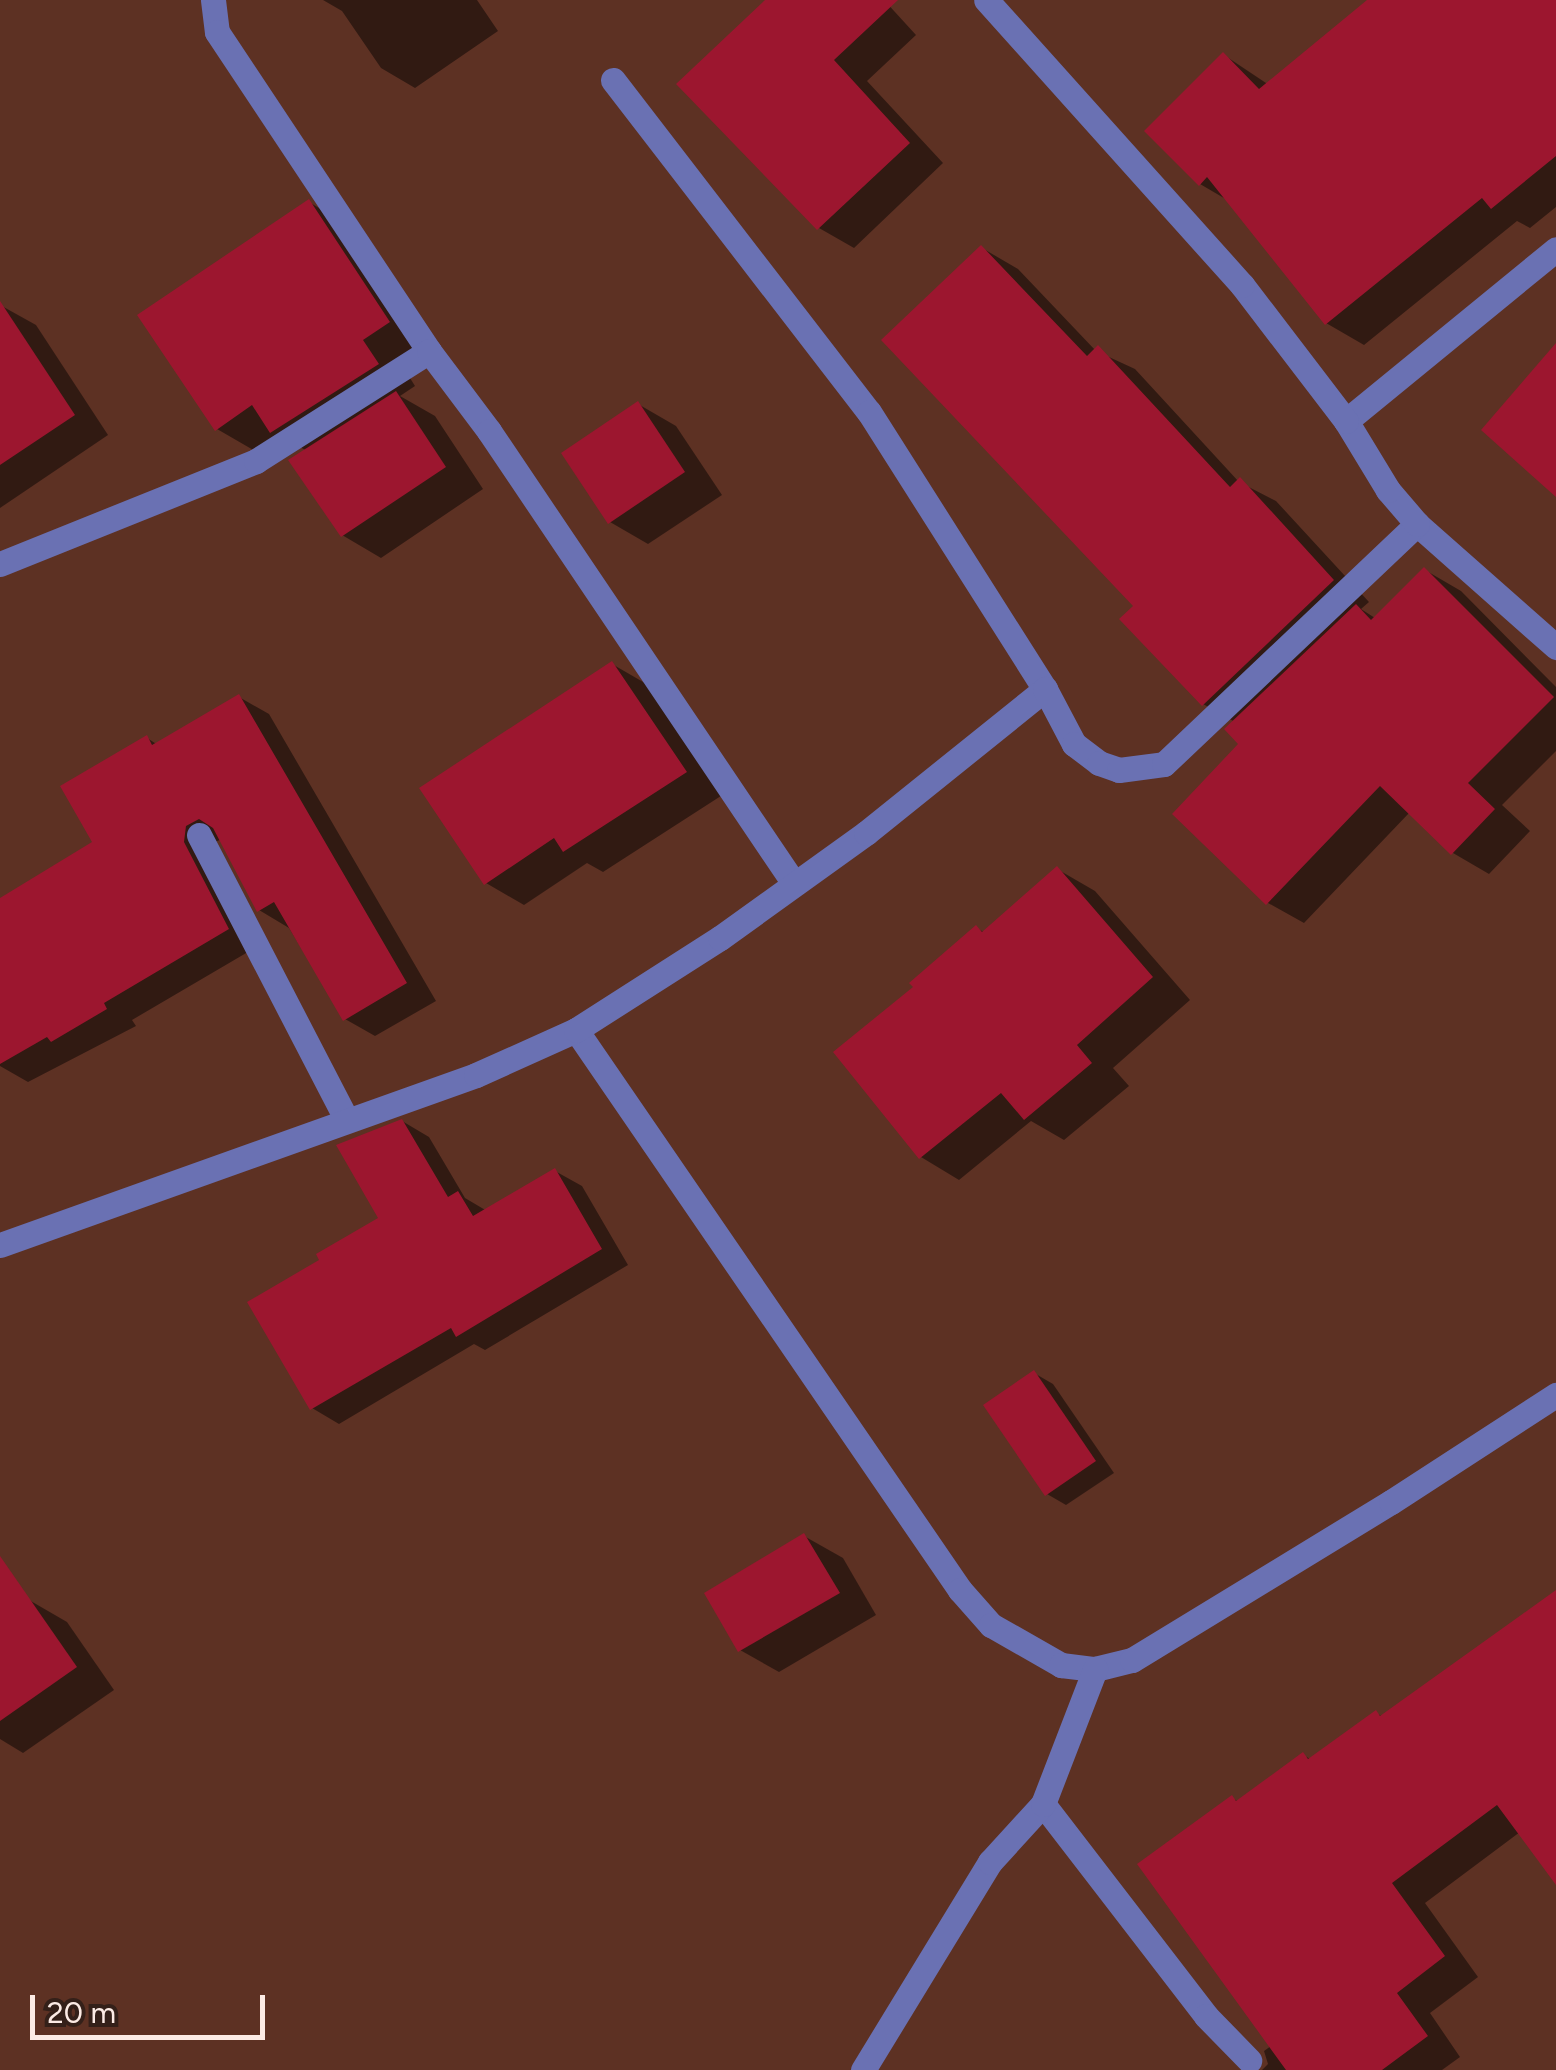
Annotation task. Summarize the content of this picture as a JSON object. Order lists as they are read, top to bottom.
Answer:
{
  "scale_bar": "20 m"
}
